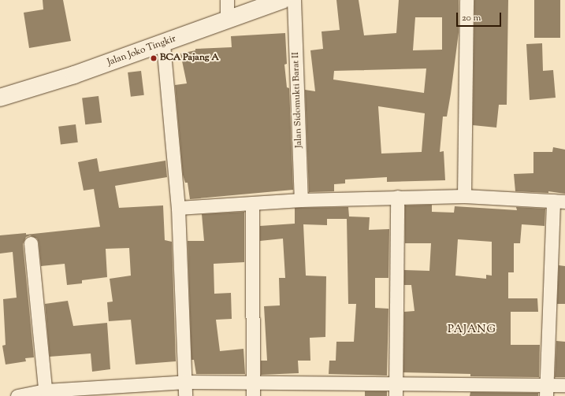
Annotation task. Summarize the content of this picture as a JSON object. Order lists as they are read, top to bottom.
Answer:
{
  "streets": {
    "main road": ["Jalan Joko Tingkir"],
    "street": ["Jalan Sidomukti Barat II"]
  },
  "districts": ["PAJANG"],
  "places": ["BCA Pajang A"],
  "scale_bar": "20 m"
}
